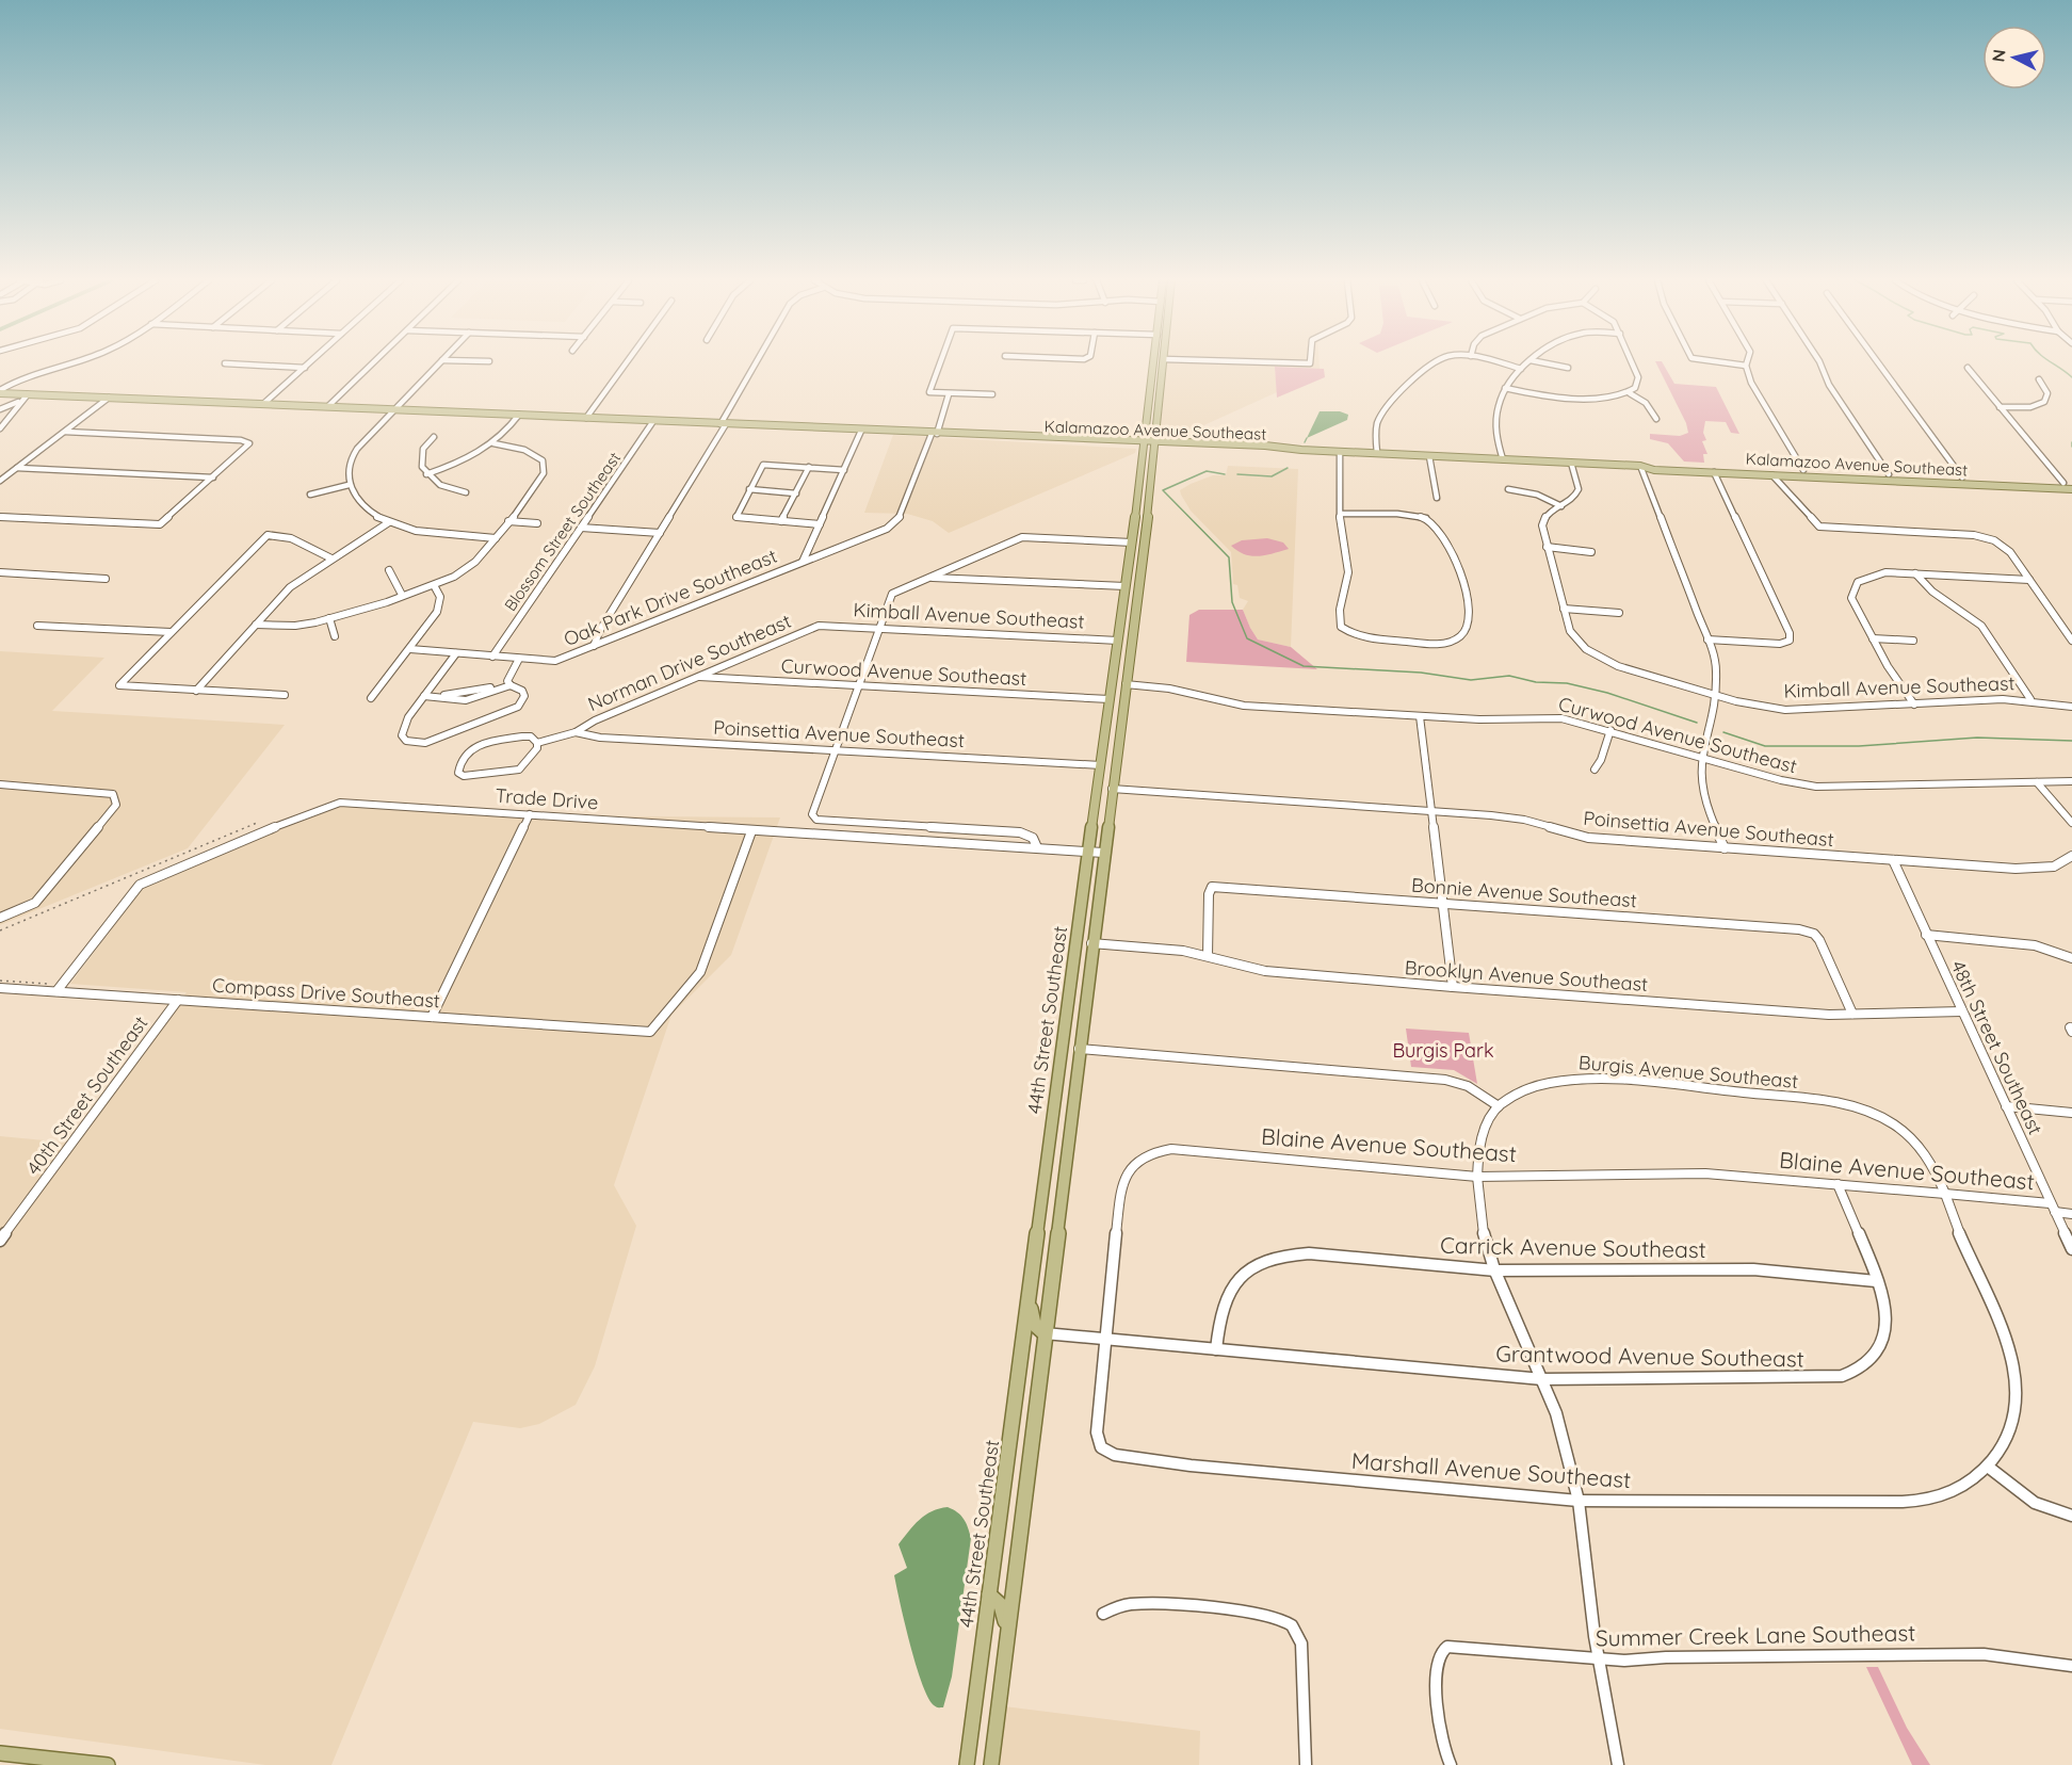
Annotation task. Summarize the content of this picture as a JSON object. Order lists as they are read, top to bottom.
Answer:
{
  "streets": {
    "main road": ["Kalamazoo Avenue Southeast", "44th Street Southeast"],
    "street": [
      "Blossom Street Southeast",
      "Oak Park Drive Southeast",
      "Kimball Avenue Southeast",
      "Norman Drive Southeast",
      "Curwood Avenue Southeast",
      "Poinsettia Avenue Southeast",
      "Trade Drive",
      "Bonnie Avenue Southeast",
      "Brooklyn Avenue Southeast",
      "Compass Drive Southeast",
      "48th Street Southeast",
      "Burgis Avenue Southeast",
      "40th Street Southeast",
      "Blaine Avenue Southeast",
      "Carrick Avenue Southeast",
      "Grantwood Avenue Southeast",
      "Marshall Avenue Southeast",
      "Summer Creek Lane Southeast"
    ]
  },
  "crossings": [
    ["Kalamazoo Avenue Southeast", "Blossom Street Southeast"],
    ["Kalamazoo Avenue Southeast", "Oak Park Drive Southeast"],
    ["Kalamazoo Avenue Southeast", "44th Street Southeast"],
    ["Blossom Street Southeast", "Oak Park Drive Southeast"],
    ["Kimball Avenue Southeast", "Norman Drive Southeast"],
    ["Kimball Avenue Southeast", "44th Street Southeast"],
    ["Norman Drive Southeast", "Curwood Avenue Southeast"],
    ["Norman Drive Southeast", "Poinsettia Avenue Southeast"],
    ["Curwood Avenue Southeast", "44th Street Southeast"],
    ["Poinsettia Avenue Southeast", "44th Street Southeast"],
    ["Poinsettia Avenue Southeast", "48th Street Southeast"],
    ["Trade Drive", "Compass Drive Southeast"],
    ["Trade Drive", "44th Street Southeast"],
    ["Bonnie Avenue Southeast", "Brooklyn Avenue Southeast"],
    ["Brooklyn Avenue Southeast", "44th Street Southeast"],
    ["Brooklyn Avenue Southeast", "48th Street Southeast"],
    ["Compass Drive Southeast", "40th Street Southeast"],
    ["44th Street Southeast", "Grantwood Avenue Southeast"],
    ["48th Street Southeast", "Blaine Avenue Southeast"],
    ["Burgis Avenue Southeast", "Blaine Avenue Southeast"],
    ["Burgis Avenue Southeast", "Marshall Avenue Southeast"],
    ["Blaine Avenue Southeast", "Grantwood Avenue Southeast"],
    ["Blaine Avenue Southeast", "Marshall Avenue Southeast"],
    ["Carrick Avenue Southeast", "Grantwood Avenue Southeast"]
  ],
  "parks": ["Burgis Park"],
  "north": "left"
}
